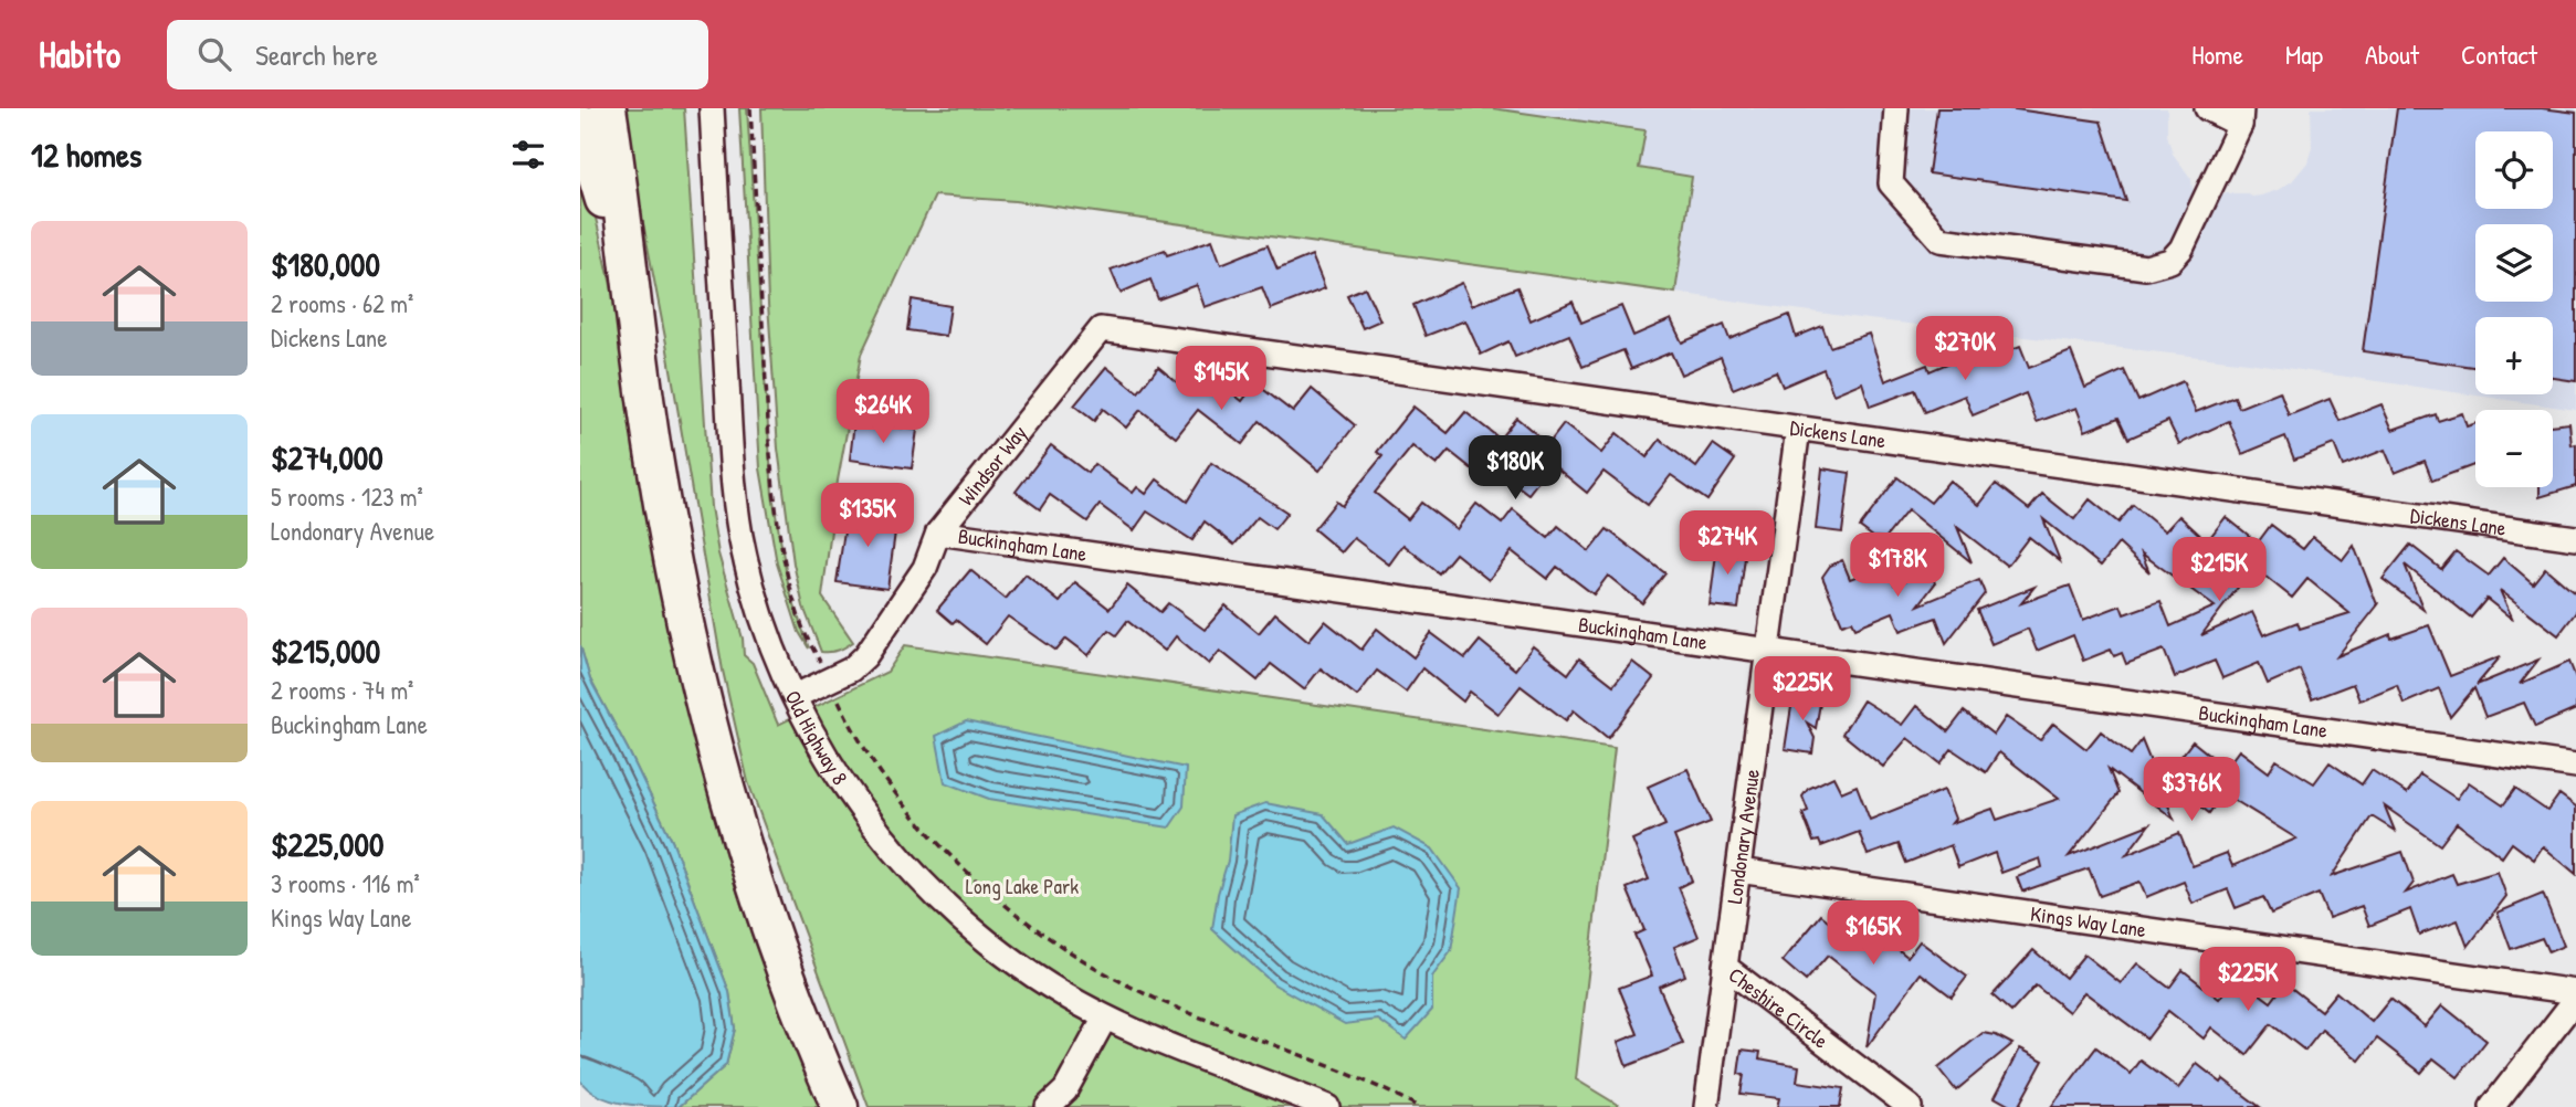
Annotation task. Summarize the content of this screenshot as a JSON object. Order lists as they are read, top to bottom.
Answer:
{
  "streets": {
    "street": [
      "Dickens Lane",
      "Windsor Way",
      "Buckingham Lane",
      "Old Highway 8",
      "Londonary Avenue",
      "Kings Way Lane",
      "Cheshire Circle"
    ]
  },
  "crossings": [
    ["Dickens Lane", "Windsor Way"],
    ["Dickens Lane", "Londonary Avenue"],
    ["Windsor Way", "Buckingham Lane"],
    ["Windsor Way", "Old Highway 8"],
    ["Buckingham Lane", "Londonary Avenue"],
    ["Londonary Avenue", "Kings Way Lane"],
    ["Londonary Avenue", "Cheshire Circle"]
  ],
  "parks": ["Long Lake Park"],
  "page": {
    "header": "Habito",
    "search": "Search here",
    "nav": [
      "Home",
      "Map",
      "About",
      "Contact"
    ],
    "heading": "12 homes",
    "map_buttons": ["+", "−"],
    "list": [
      {
        "name": "$180,000",
        "note": "2 rooms · 62 m² · Dickens Lane"
      },
      {
        "name": "$274,000",
        "note": "5 rooms · 123 m² · Londonary Avenue"
      },
      {
        "name": "$215,000",
        "note": "2 rooms · 74 m² · Buckingham Lane"
      },
      {
        "name": "$225,000",
        "note": "3 rooms · 116 m² · Kings Way Lane"
      }
    ],
    "price": [
      "$270K",
      "$145K",
      "$264K",
      "$180K",
      "$135K",
      "$274K",
      "$178K",
      "$215K",
      "$225K",
      "$376K",
      "$165K",
      "$225K"
    ]
  }
}
